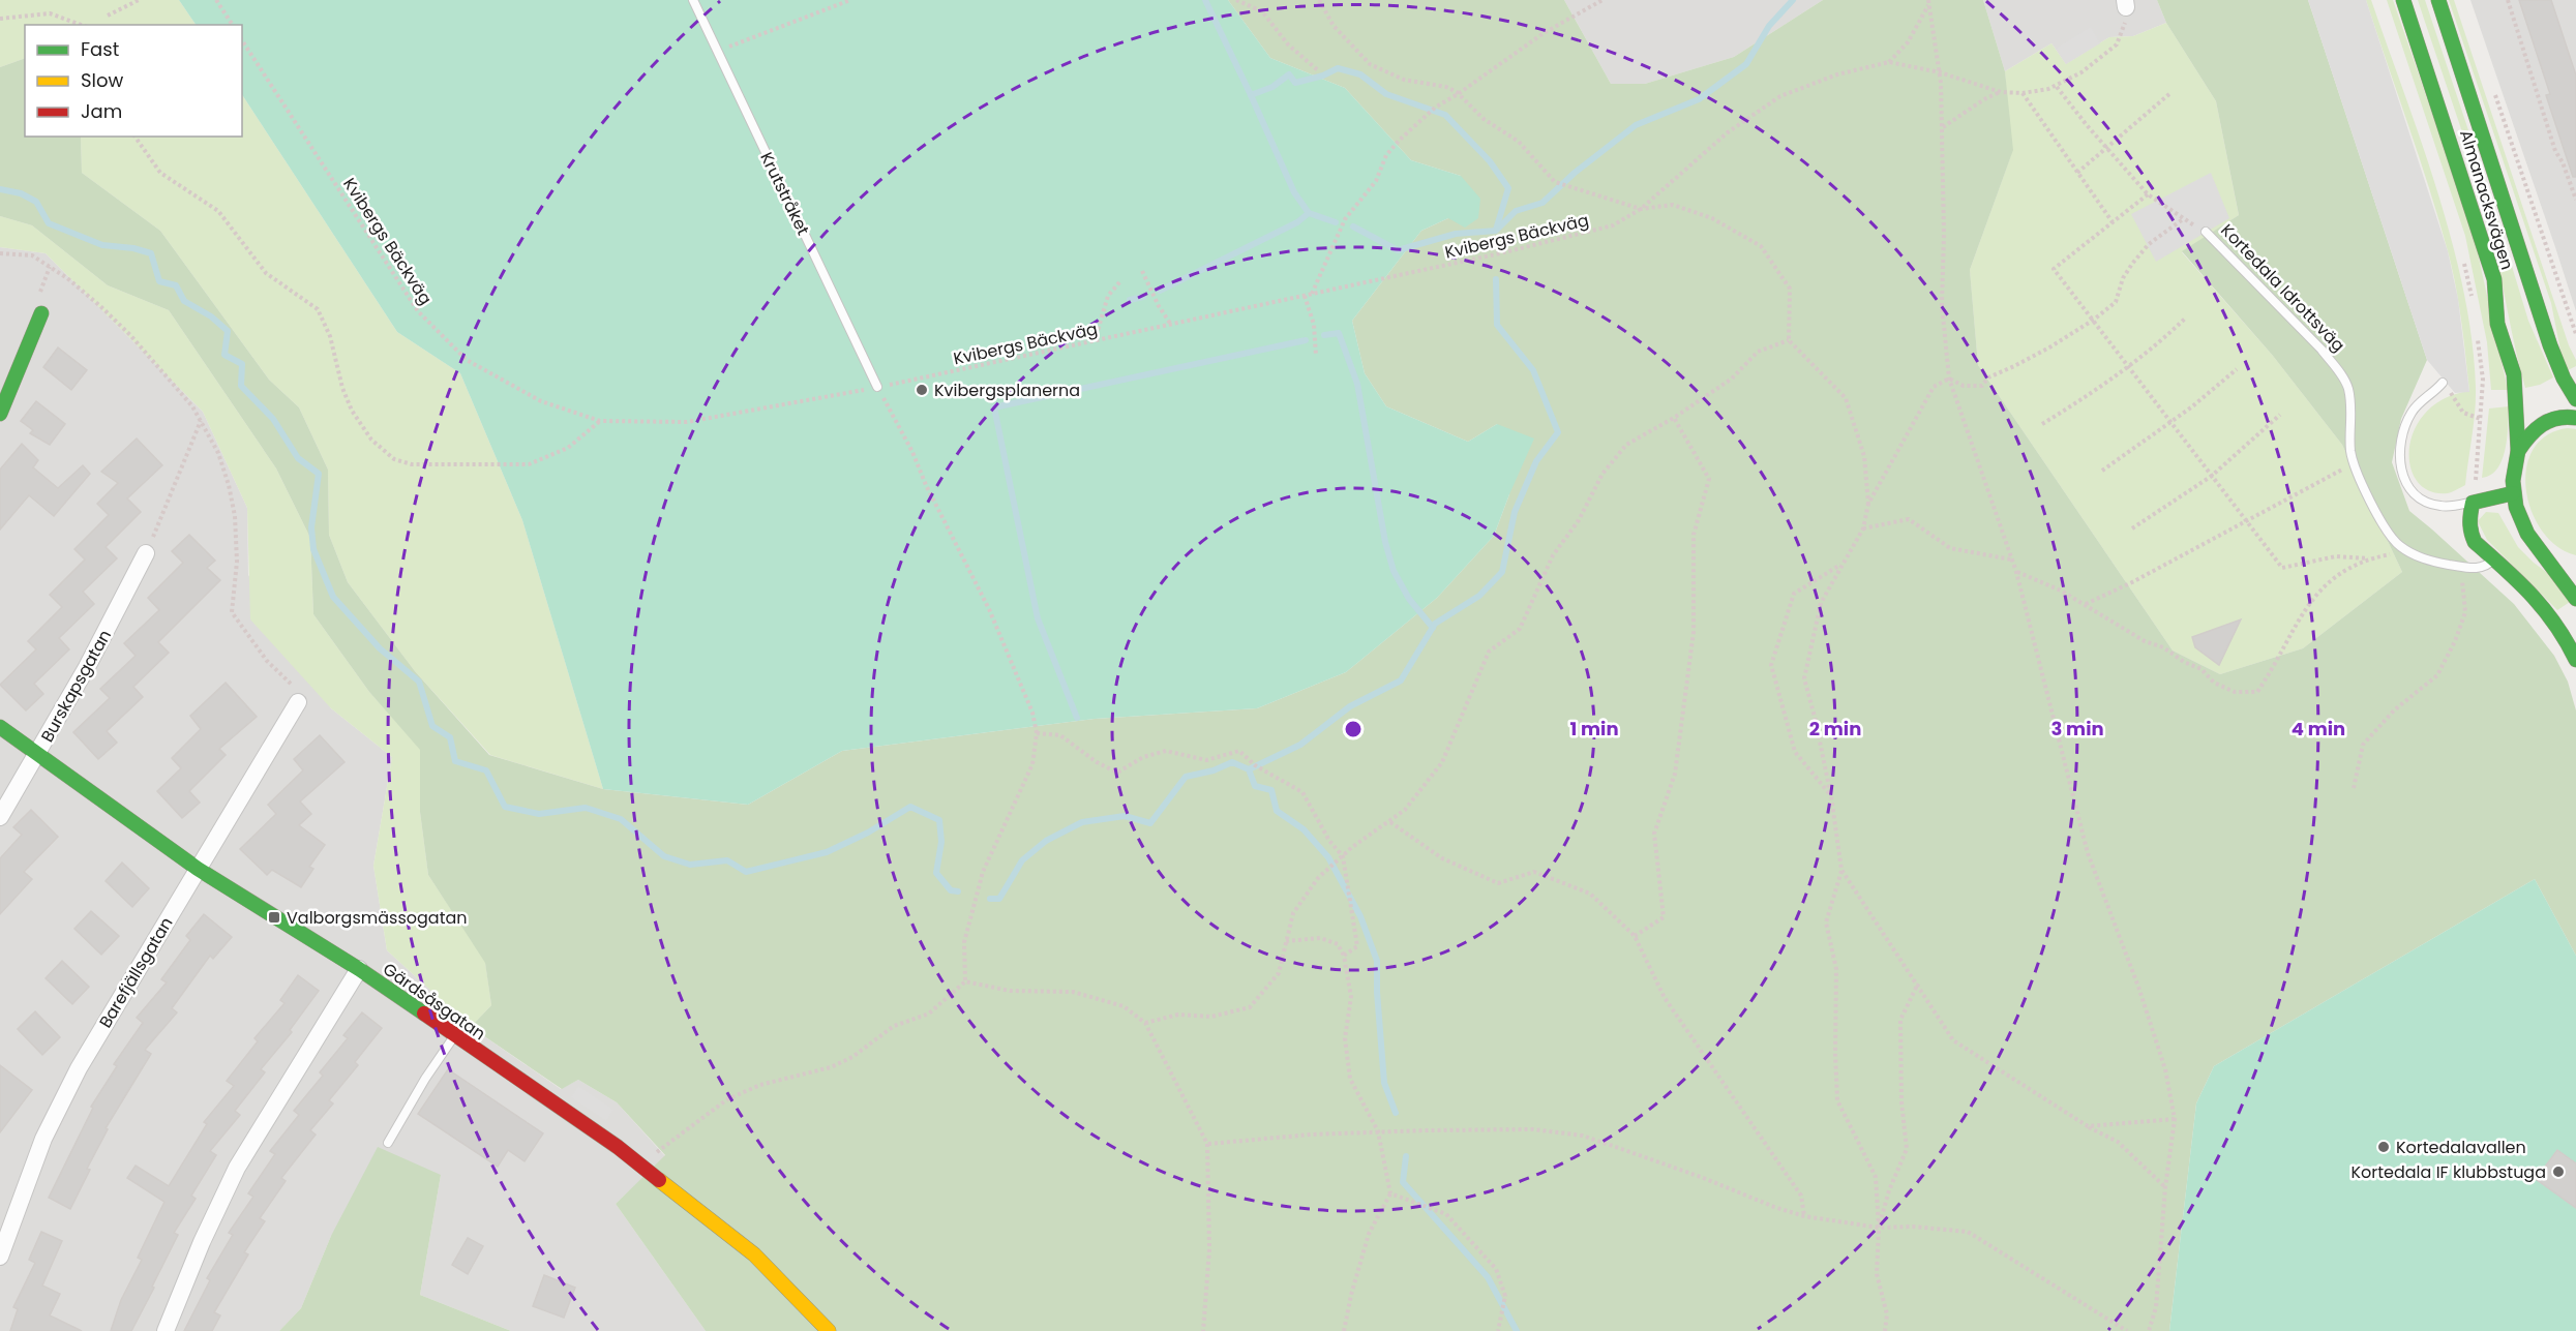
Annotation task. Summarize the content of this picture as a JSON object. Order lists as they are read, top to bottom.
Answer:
{
  "streets": {
    "street": [
      "Almanacksvägen",
      "Burskapsgatan",
      "Barefjällsgatan",
      "Gärdsåsgatan"
    ],
    "lane": ["Krutstråket", "Kortedala Idrottsväg"],
    "path": ["Kvibergs Bäckväg"]
  },
  "crossings": [
    ["Krutstråket", "Kvibergs Bäckväg"],
    ["Burskapsgatan", "Gärdsåsgatan"],
    ["Barefjällsgatan", "Gärdsåsgatan"]
  ],
  "places": {
    "other": ["Kvibergsplanerna", "Kortedalavallen", "Kortedala IF klubbstuga"],
    "transit": ["Valborgsmässogatan"]
  },
  "legend": ["Fast", "Slow", "Jam"],
  "rings": [
    "1 min",
    "2 min",
    "3 min",
    "4 min"
  ]
}
